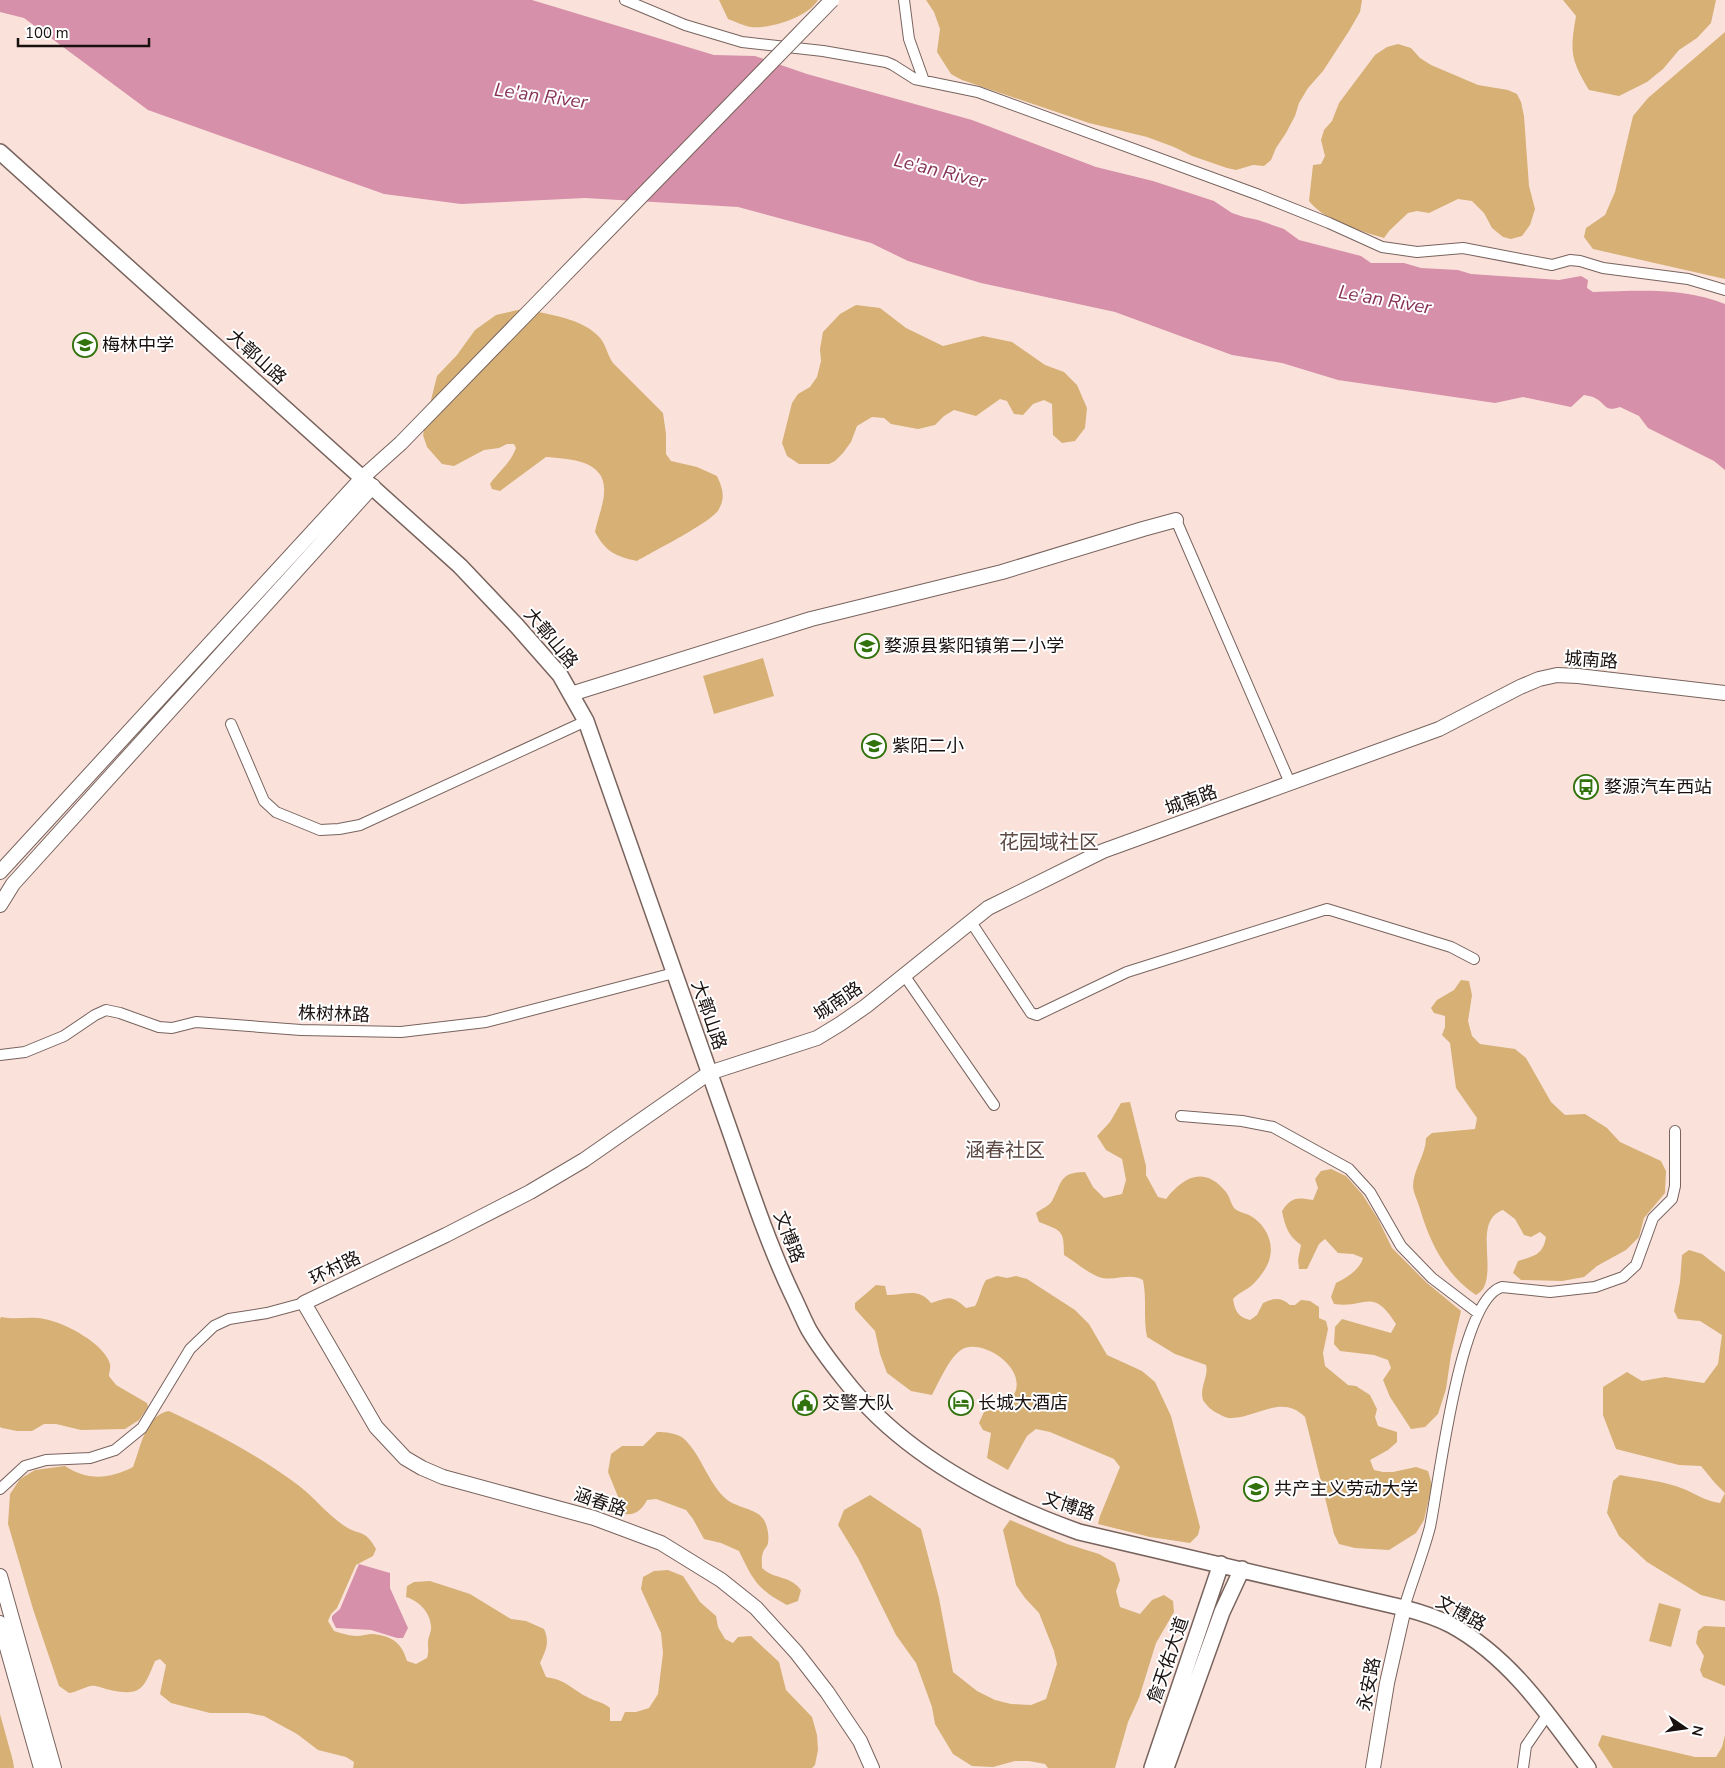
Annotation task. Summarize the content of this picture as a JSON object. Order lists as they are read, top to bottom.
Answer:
{
  "streets": {
    "main road": ["大鄣山路", "文博路", "詹天佑大道"],
    "street": [
      "城南路",
      "株树林路",
      "环村路",
      "涵春路",
      "永安路"
    ]
  },
  "crossings": [
    ["大鄣山路", "城南路"],
    ["大鄣山路", "株树林路"],
    ["大鄣山路", "文博路"],
    ["大鄣山路", "环村路"],
    ["城南路", "文博路"],
    ["城南路", "环村路"],
    ["文博路", "环村路"],
    ["文博路", "詹天佑大道"],
    ["文博路", "永安路"],
    ["环村路", "涵春路"]
  ],
  "districts": ["花园域社区", "涵春社区"],
  "water": ["Le'an River"],
  "places": {
    "school or university": [
      "梅林中学",
      "婺源县紫阳镇第二小学",
      "紫阳二小",
      "共产主义劳动大学"
    ],
    "bus stop": ["婺源汽车西站"],
    "public building": ["交警大队"],
    "hotel": ["长城大酒店"]
  },
  "scale_bar": "100 m",
  "north": "right"
}
